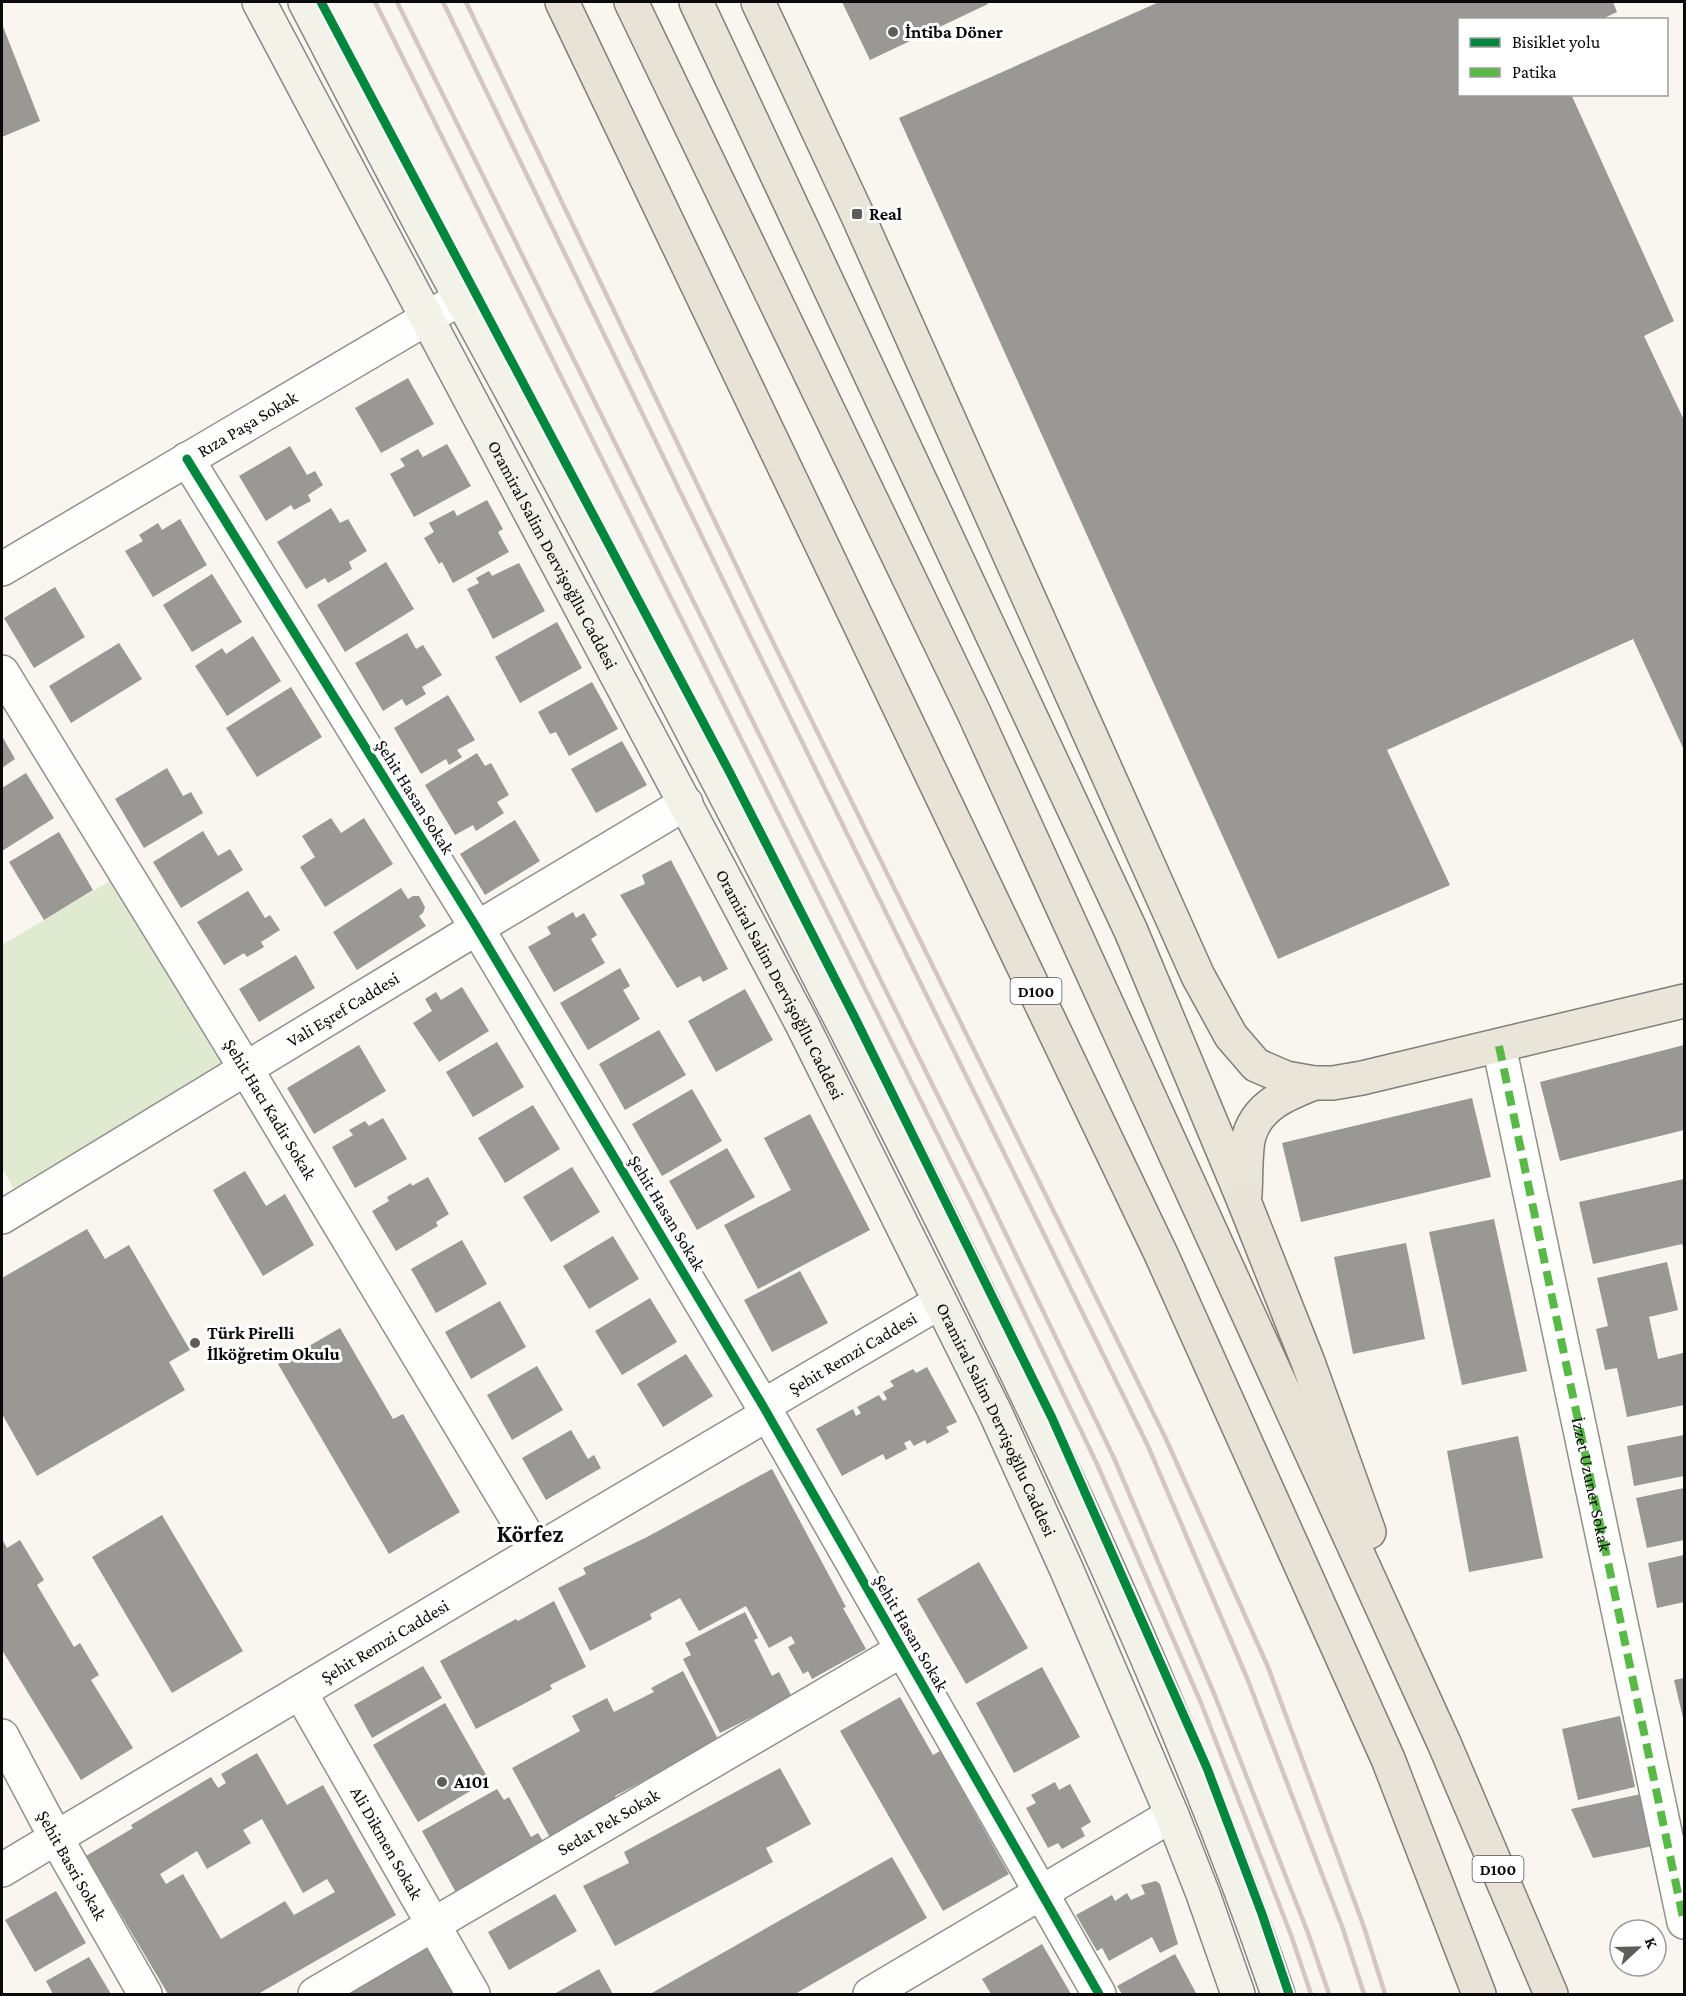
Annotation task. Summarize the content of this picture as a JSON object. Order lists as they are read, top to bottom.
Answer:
{
  "streets": {
    "highway": ["D100"],
    "main road": ["Oramiral Salim Dervişoğllu Caddesi"],
    "street": [
      "Rıza Paşa Sokak",
      "Şehit Hasan Sokak",
      "Vali Eşref Caddesi",
      "Şehit Hacı Kadir Sokak",
      "Şehit Remzi Caddesi",
      "İzzet Uzuner Sokak",
      "Sedat Pek Sokak",
      "Ali Dikmen Sokak",
      "Şehit Basri Sokak"
    ]
  },
  "crossings": [
    ["Rıza Paşa Sokak", "Oramiral Salim Dervişoğllu Caddesi"],
    ["Rıza Paşa Sokak", "Şehit Hasan Sokak"],
    ["Oramiral Salim Dervişoğllu Caddesi", "Vali Eşref Caddesi"],
    ["Oramiral Salim Dervişoğllu Caddesi", "Şehit Remzi Caddesi"],
    ["Şehit Hasan Sokak", "Vali Eşref Caddesi"],
    ["Şehit Hasan Sokak", "Şehit Remzi Caddesi"],
    ["Şehit Hasan Sokak", "Sedat Pek Sokak"],
    ["Vali Eşref Caddesi", "Şehit Hacı Kadir Sokak"],
    ["Şehit Hacı Kadir Sokak", "Şehit Remzi Caddesi"],
    ["Şehit Remzi Caddesi", "Ali Dikmen Sokak"],
    ["Şehit Remzi Caddesi", "Şehit Basri Sokak"],
    ["Sedat Pek Sokak", "Ali Dikmen Sokak"]
  ],
  "districts": ["Körfez"],
  "places": {
    "other": ["İntiba Döner", "Türk Pirelli İlköğretim Okulu", "A101"],
    "transit": ["Real"]
  },
  "legend": ["Bisiklet yolu", "Patika"],
  "north": "right"
}
